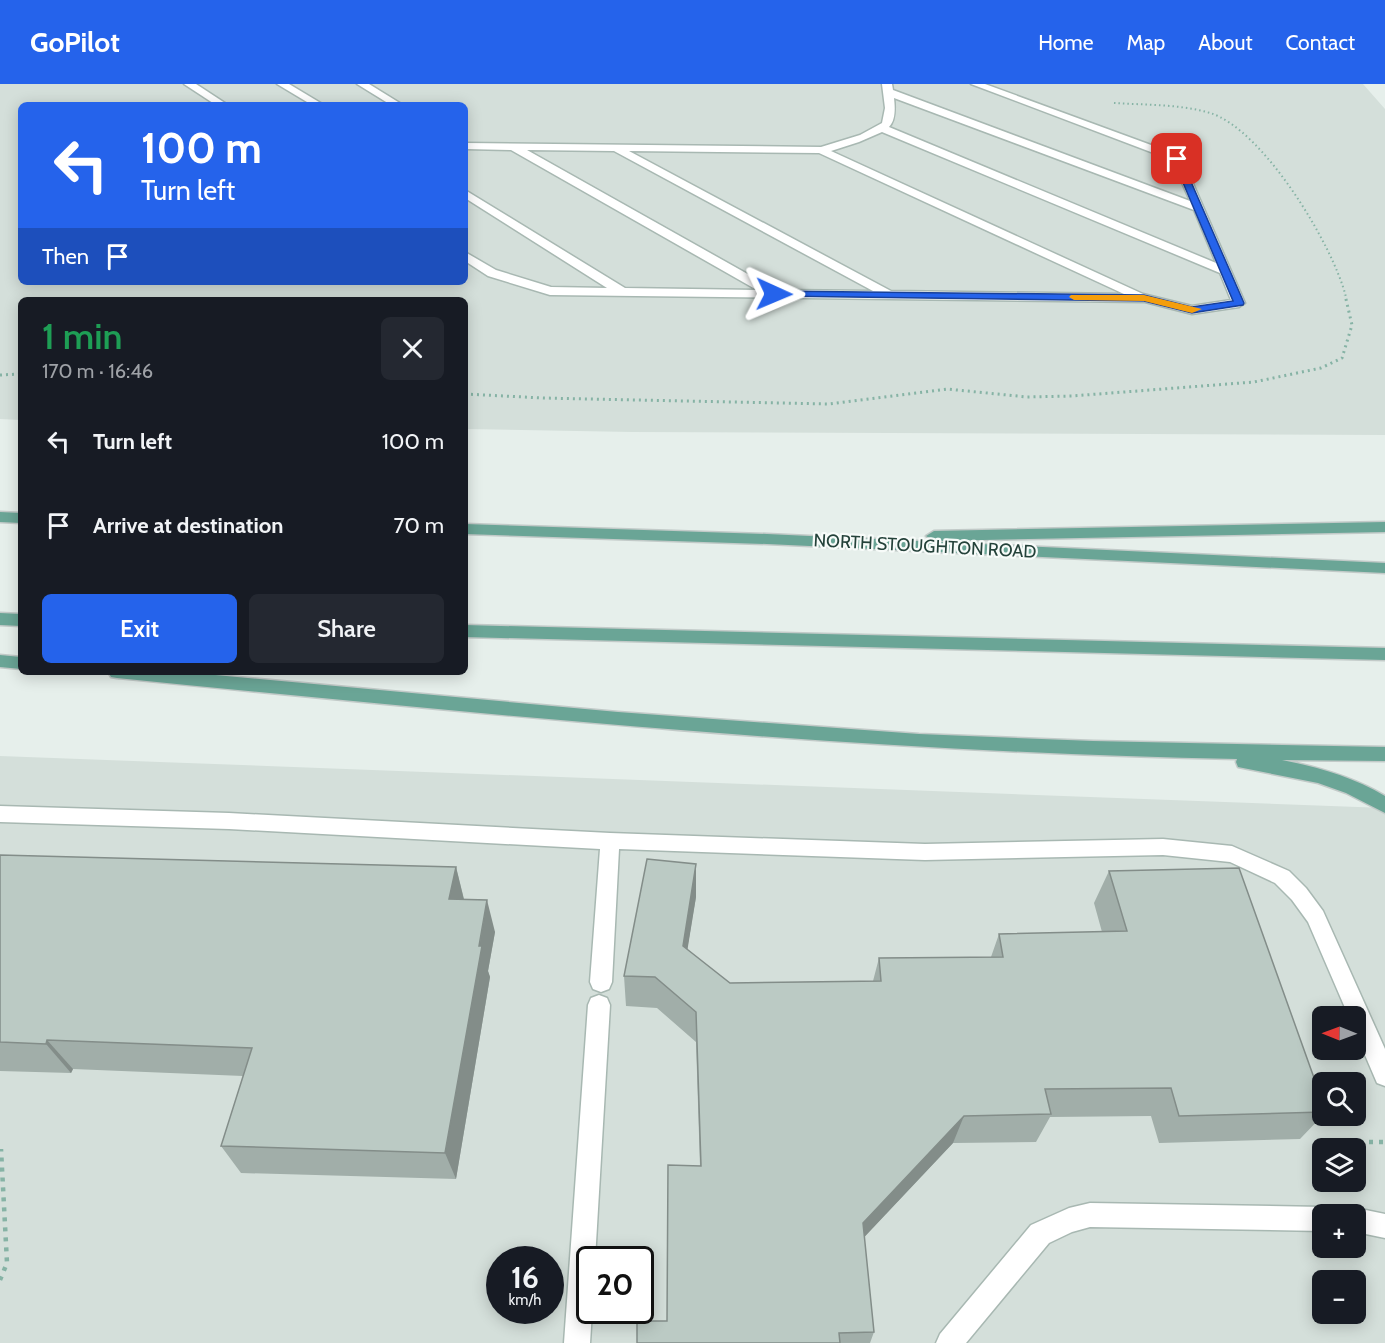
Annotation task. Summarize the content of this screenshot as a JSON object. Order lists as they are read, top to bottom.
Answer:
{
  "streets": {
    "main road": ["NORTH STOUGHTON ROAD"]
  },
  "north": "left",
  "page": {
    "header": "GoPilot",
    "nav": [
      "Home",
      "Map",
      "About",
      "Contact"
    ],
    "turn": ["100 m", "Turn left"],
    "then": "Then",
    "heading": ["1 min", "170 m · 16:46"],
    "list": [
      {
        "name": "Turn left",
        "value": "100 m"
      },
      {
        "name": "Arrive at destination",
        "value": "70 m"
      }
    ],
    "buttons": ["Exit", "Share"],
    "map_buttons": ["+", "−"],
    "speed": "16 km/h",
    "limit": "20"
  }
}
